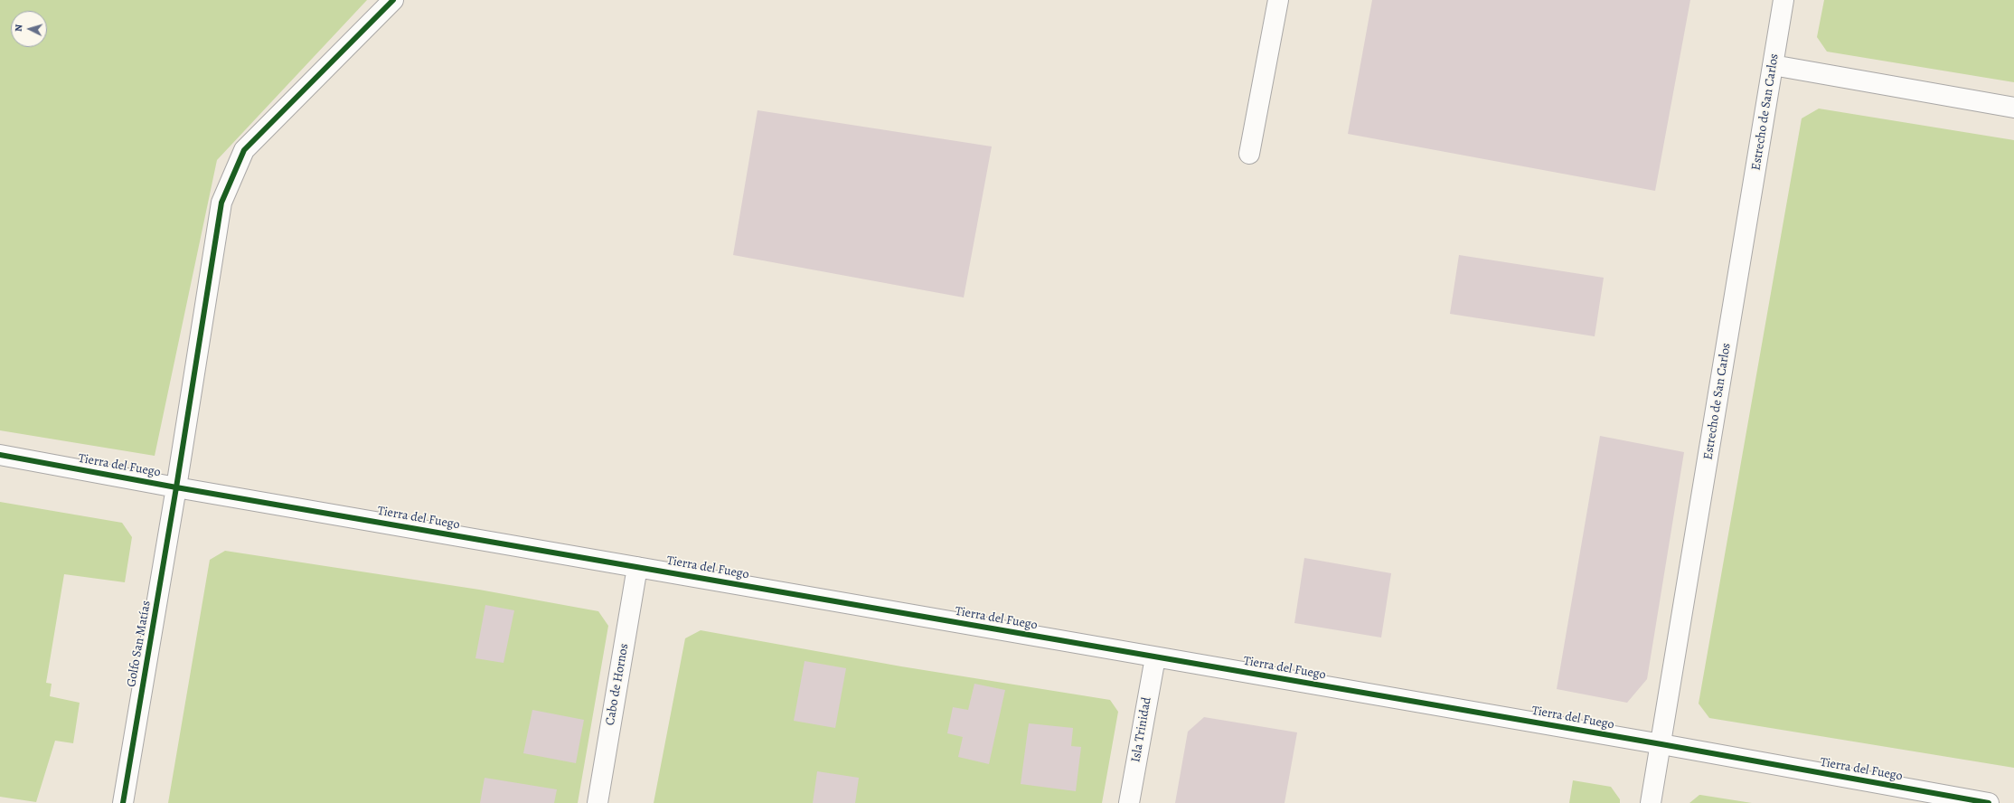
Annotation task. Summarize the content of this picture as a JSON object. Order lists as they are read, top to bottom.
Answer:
{
  "streets": {
    "street": [
      "Estrecho de San Carlos",
      "Tierra del Fuego",
      "Golfo San Matías",
      "Cabo de Hornos",
      "Isla Trinidad"
    ]
  },
  "crossings": [
    ["Estrecho de San Carlos", "Tierra del Fuego"],
    ["Tierra del Fuego", "Golfo San Matías"],
    ["Tierra del Fuego", "Cabo de Hornos"],
    ["Tierra del Fuego", "Isla Trinidad"]
  ],
  "north": "left"
}
